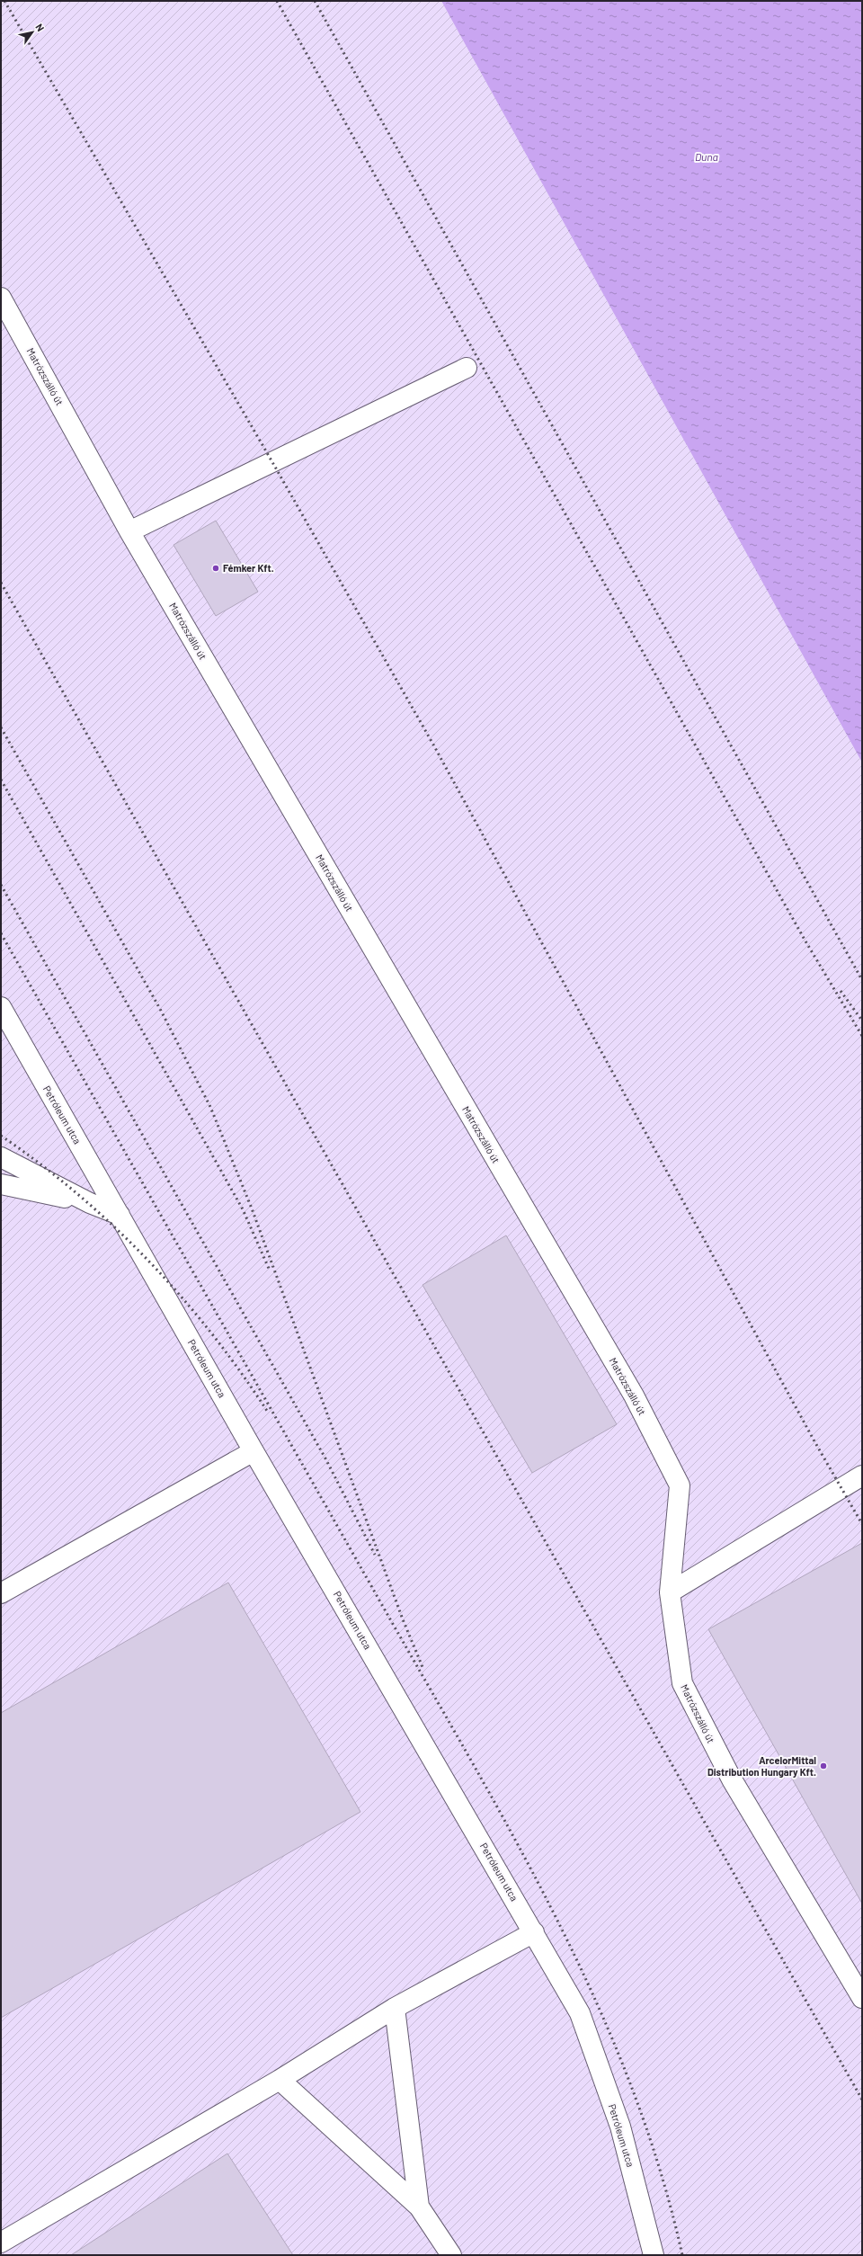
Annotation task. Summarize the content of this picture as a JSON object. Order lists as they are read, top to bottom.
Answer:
{
  "streets": {
    "street": ["Matrózszálló út", "Petróleum utca"]
  },
  "water": ["Duna"],
  "places": ["Fémker Kft.", "ArcelorMittal Distribution Hungary Kft."],
  "north": "top right"
}
